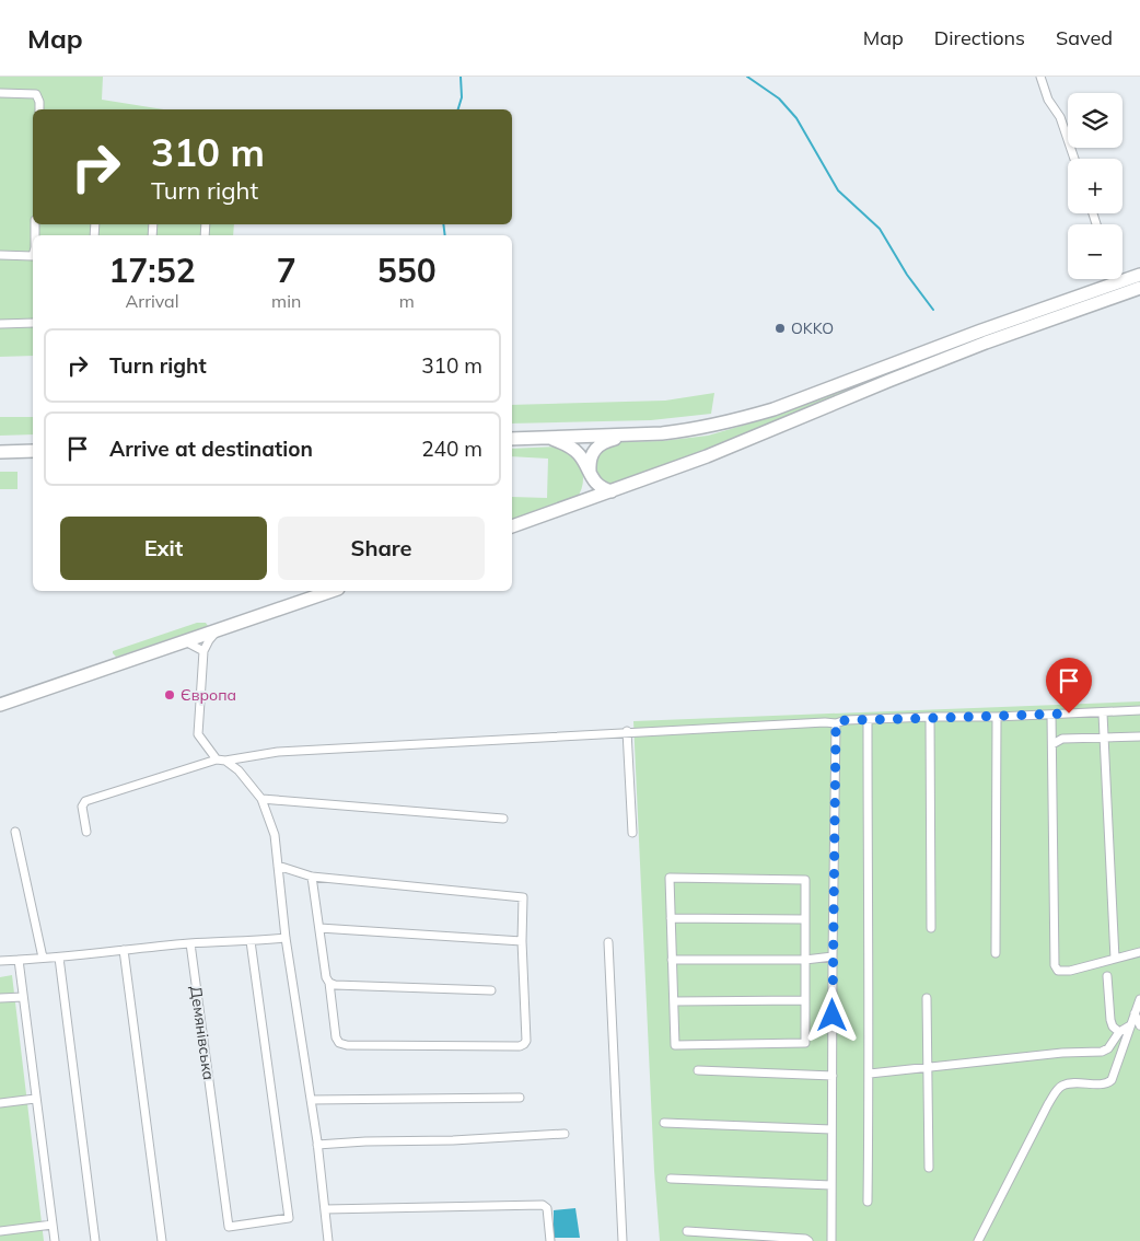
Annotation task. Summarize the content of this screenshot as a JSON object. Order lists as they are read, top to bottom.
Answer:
{
  "streets": {
    "street": ["Демянівська"]
  },
  "places": ["OKKO", "Європа"],
  "page": {
    "header": "Map",
    "nav": ["Map", "Directions", "Saved"],
    "map_buttons": ["+", "−"],
    "turn": ["310 m", "Turn right"],
    "eta": [
      "17:52",
      "Arrival",
      "7",
      "min",
      "550",
      "m"
    ],
    "list": [
      {
        "name": "Turn right",
        "value": "310 m"
      },
      {
        "name": "Arrive at destination",
        "value": "240 m"
      }
    ],
    "buttons": ["Exit", "Share"]
  }
}
